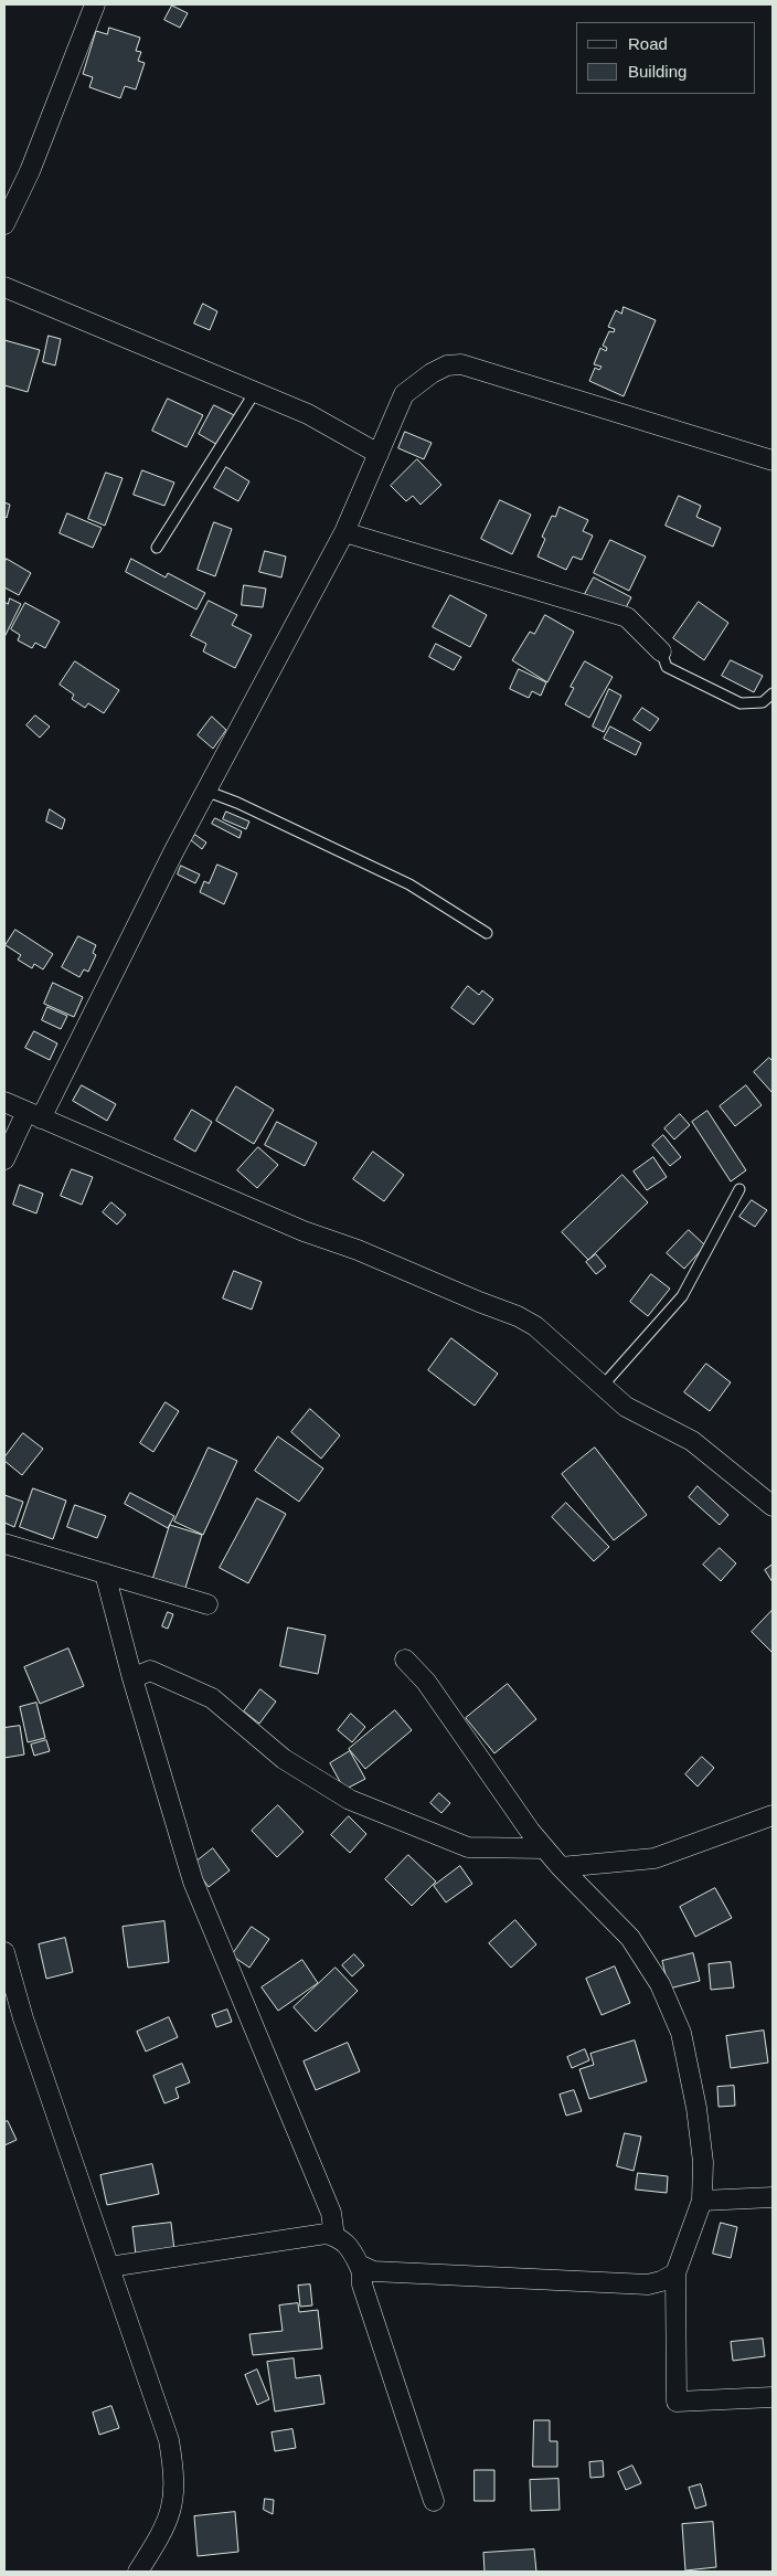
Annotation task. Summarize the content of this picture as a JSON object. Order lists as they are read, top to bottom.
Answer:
{
  "legend": ["Road", "Building"]
}
